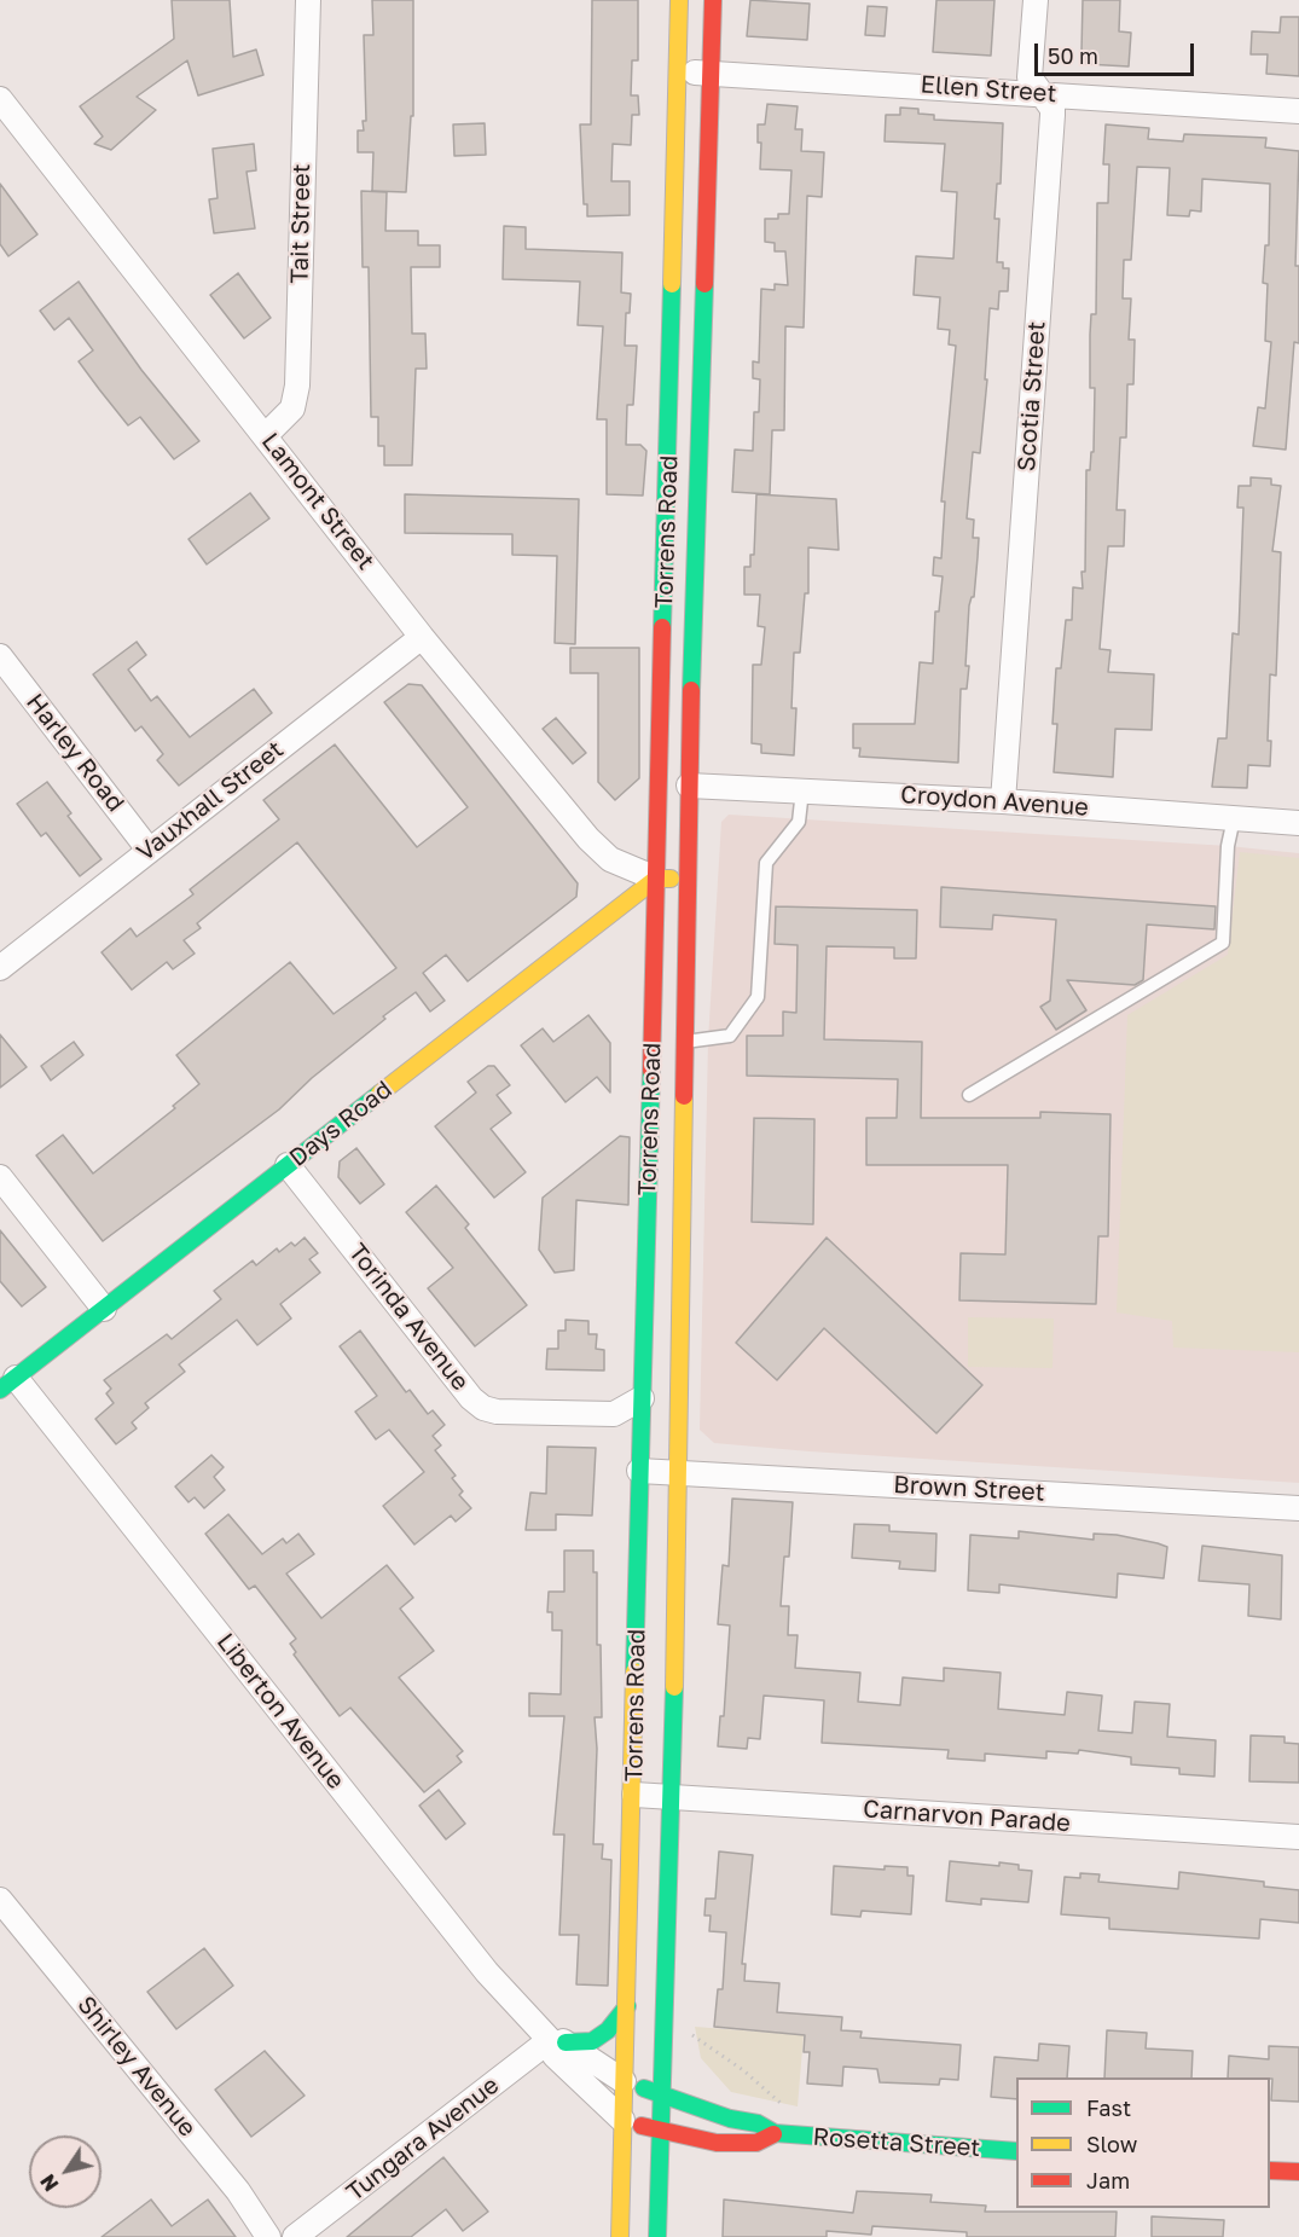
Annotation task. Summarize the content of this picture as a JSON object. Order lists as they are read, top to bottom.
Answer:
{
  "streets": {
    "main road": ["Torrens Road", "Days Road", "Rosetta Street"],
    "street": [
      "Ellen Street",
      "Tait Street",
      "Scotia Street",
      "Lamont Street",
      "Harley Road",
      "Vauxhall Street",
      "Croydon Avenue",
      "Torinda Avenue",
      "Brown Street",
      "Liberton Avenue",
      "Carnarvon Parade",
      "Shirley Avenue",
      "Tungara Avenue"
    ]
  },
  "crossings": [
    ["Ellen Street", "Scotia Street"],
    ["Ellen Street", "Torrens Road"],
    ["Tait Street", "Lamont Street"],
    ["Scotia Street", "Croydon Avenue"],
    ["Lamont Street", "Torrens Road"],
    ["Lamont Street", "Vauxhall Street"],
    ["Lamont Street", "Days Road"],
    ["Torrens Road", "Croydon Avenue"],
    ["Torrens Road", "Days Road"],
    ["Torrens Road", "Torinda Avenue"],
    ["Torrens Road", "Brown Street"],
    ["Torrens Road", "Liberton Avenue"],
    ["Torrens Road", "Carnarvon Parade"],
    ["Torrens Road", "Rosetta Street"],
    ["Harley Road", "Vauxhall Street"],
    ["Days Road", "Torinda Avenue"],
    ["Days Road", "Liberton Avenue"],
    ["Liberton Avenue", "Tungara Avenue"],
    ["Liberton Avenue", "Rosetta Street"]
  ],
  "legend": ["Fast", "Slow", "Jam"],
  "scale_bar": "50 m",
  "north": "bottom left"
}
